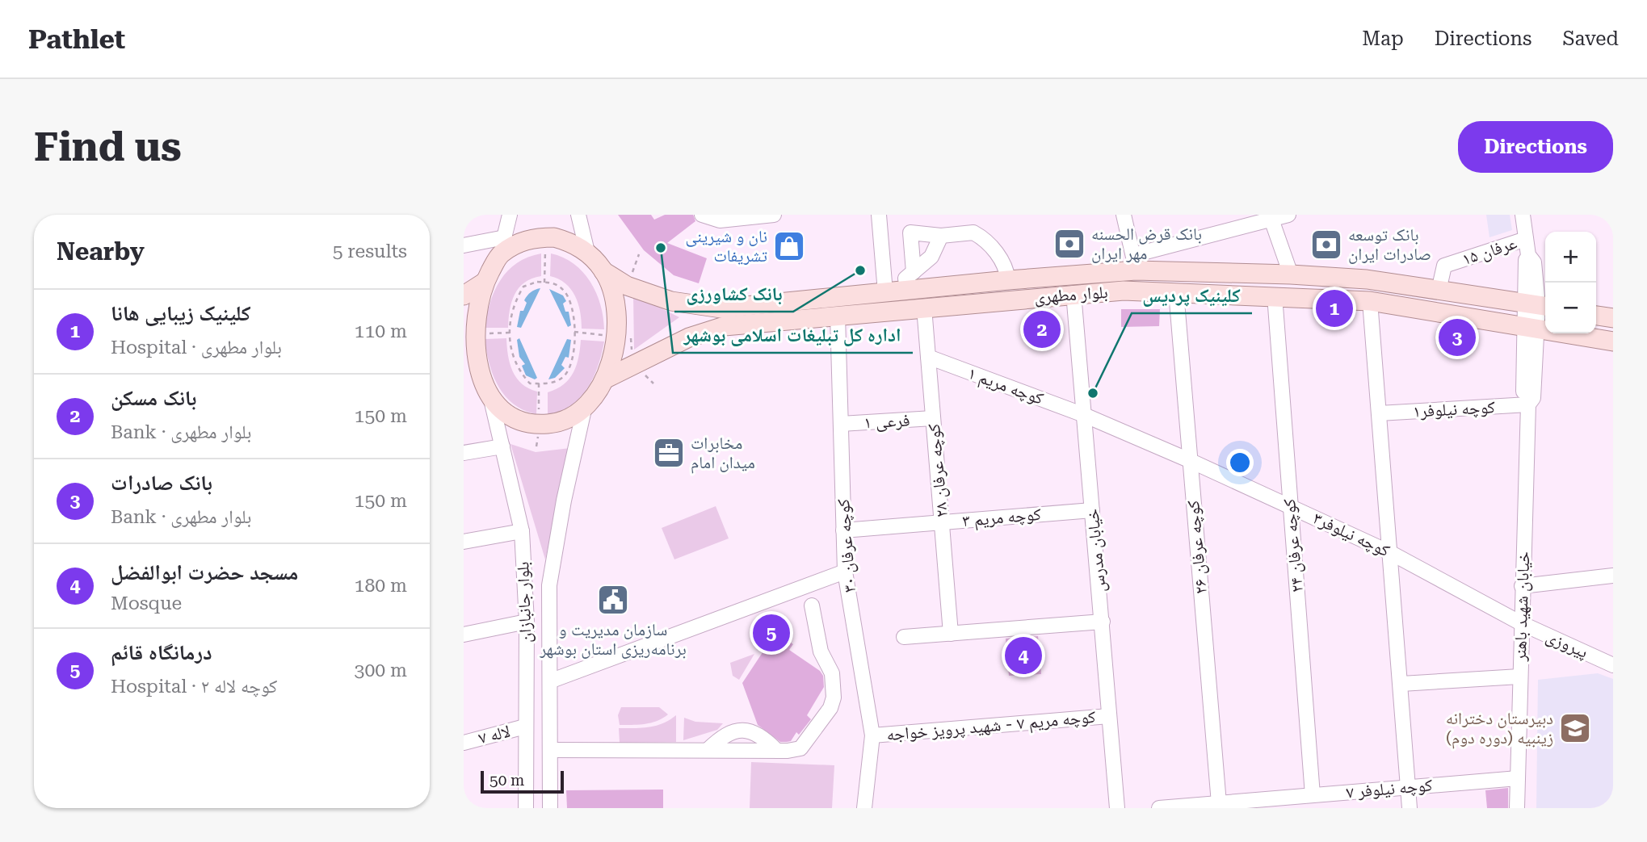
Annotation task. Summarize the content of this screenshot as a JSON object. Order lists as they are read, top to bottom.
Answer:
{
  "streets": {
    "main road": ["بلوار مطهری"],
    "street": [
      "عرفان ۱۵",
      "کوچه مریم ۱",
      "کوچه نیلوفر۱",
      "فرعی ۱",
      "کوچه عرفان ۲۸",
      "کوچه مریم ۳",
      "کوچه نیلوفر۳",
      "کوچه عرفان ۳۰",
      "کوچه عرفان ۲۴",
      "کوچه عرفان ۲۶",
      "خیابان مدرس",
      "بلوار جانبازان",
      "خیابان شهید باهنر",
      "پیروزی",
      "کوچه مریم ۷ - شهید پرویز خواجه",
      "لاله ۷",
      "کوچه نیلوفر ۷"
    ]
  },
  "crossings": [
    ["عرفان ۱۵", "بلوار مطهری"],
    ["عرفان ۱۵", "خیابان شهید باهنر"],
    ["بلوار مطهری", "کوچه عرفان ۲۸"],
    ["بلوار مطهری", "کوچه عرفان ۳۰"],
    ["بلوار مطهری", "کوچه عرفان ۲۴"],
    ["بلوار مطهری", "کوچه عرفان ۲۶"],
    ["بلوار مطهری", "خیابان مدرس"],
    ["بلوار مطهری", "خیابان شهید باهنر"],
    ["کوچه مریم ۱", "کوچه عرفان ۲۸"],
    ["کوچه مریم ۱", "کوچه نیلوفر۳"],
    ["کوچه مریم ۱", "خیابان مدرس"],
    ["کوچه نیلوفر۱", "خیابان شهید باهنر"],
    ["فرعی ۱", "کوچه عرفان ۲۸"],
    ["فرعی ۱", "کوچه عرفان ۳۰"],
    ["کوچه عرفان ۲۸", "کوچه مریم ۳"],
    ["کوچه مریم ۳", "کوچه عرفان ۳۰"],
    ["کوچه مریم ۳", "خیابان مدرس"],
    ["کوچه نیلوفر۳", "کوچه عرفان ۲۴"],
    ["کوچه نیلوفر۳", "کوچه عرفان ۲۶"],
    ["کوچه نیلوفر۳", "خیابان مدرس"],
    ["کوچه نیلوفر۳", "خیابان شهید باهنر"],
    ["کوچه نیلوفر۳", "پیروزی"],
    ["کوچه عرفان ۳۰", "کوچه مریم ۷ - شهید پرویز خواجه"],
    ["کوچه عرفان ۲۴", "کوچه نیلوفر ۷"],
    ["کوچه عرفان ۲۶", "کوچه نیلوفر ۷"],
    ["خیابان مدرس", "کوچه مریم ۷ - شهید پرویز خواجه"],
    ["بلوار جانبازان", "لاله ۷"],
    ["خیابان شهید باهنر", "پیروزی"],
    ["خیابان شهید باهنر", "کوچه نیلوفر ۷"]
  ],
  "places": {
    "bank": ["بانک قرض الحسنه مهر ایران", "بانک توسعه صادرات ایران"],
    "shop": ["نان و شیرینی تشریفات"],
    "other": ["اداره کل تبلیغات اسلامی بوشهر", "بانک کشاورزی", "کلینیک پردیس"],
    "office": ["مخابرات میدان امام"],
    "public building": ["سازمان مدیریت و برنامه‌ریزی استان بوشهر"],
    "school or university": ["دبیرستان دخترانه زینبیه (دوره دوم)"]
  },
  "scale_bar": "50 m",
  "page": {
    "header": "Pathlet",
    "nav": ["Map", "Directions", "Saved"],
    "buttons": "Directions",
    "title": "Find us",
    "heading": ["Nearby", "5 results"],
    "map_buttons": ["+", "−"],
    "pins": [
      "1",
      "2",
      "3",
      "5",
      "4"
    ],
    "list": [
      {
        "mark": "1",
        "name": "کلینیک زیبایی هانا",
        "note": "Hospital · بلوار مطهری",
        "value": "110 m"
      },
      {
        "mark": "2",
        "name": "بانک مسکن",
        "note": "Bank · بلوار مطهری",
        "value": "150 m"
      },
      {
        "mark": "3",
        "name": "بانک صادرات",
        "note": "Bank · بلوار مطهری",
        "value": "150 m"
      },
      {
        "mark": "4",
        "name": "مسجد حضرت ابوالفضل",
        "note": "Mosque",
        "value": "180 m"
      },
      {
        "mark": "5",
        "name": "درمانگاه قائم",
        "note": "Hospital · کوچه لاله ۲",
        "value": "300 m"
      }
    ],
    "scale": "50 m"
  }
}
